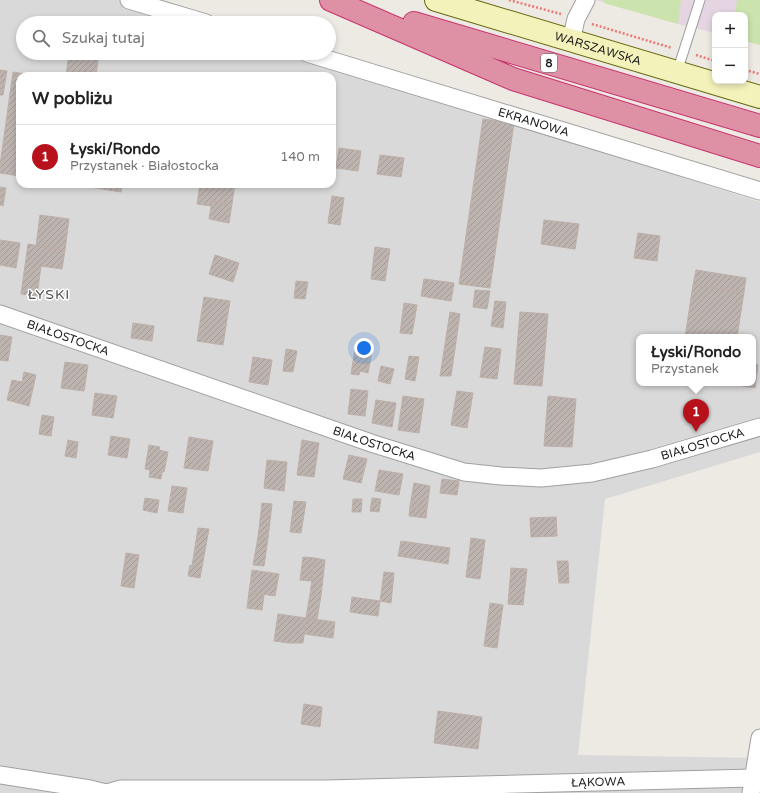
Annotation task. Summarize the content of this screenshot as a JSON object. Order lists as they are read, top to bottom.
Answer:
{
  "streets": {
    "highway": ["8"],
    "street": [
      "WARSZAWSKA",
      "EKRANOWA",
      "BIAŁOSTOCKA",
      "ŁĄKOWA"
    ]
  },
  "districts": ["ŁYSKI"],
  "page": {
    "map_buttons": ["+", "−"],
    "search": "Szukaj tutaj",
    "heading": "W pobliżu",
    "list": [
      {
        "mark": "1",
        "name": "Łyski/Rondo",
        "note": "Przystanek · Białostocka",
        "value": "140 m"
      }
    ],
    "popup": ["Łyski/Rondo", "Przystanek"],
    "pins": "1"
  }
}
